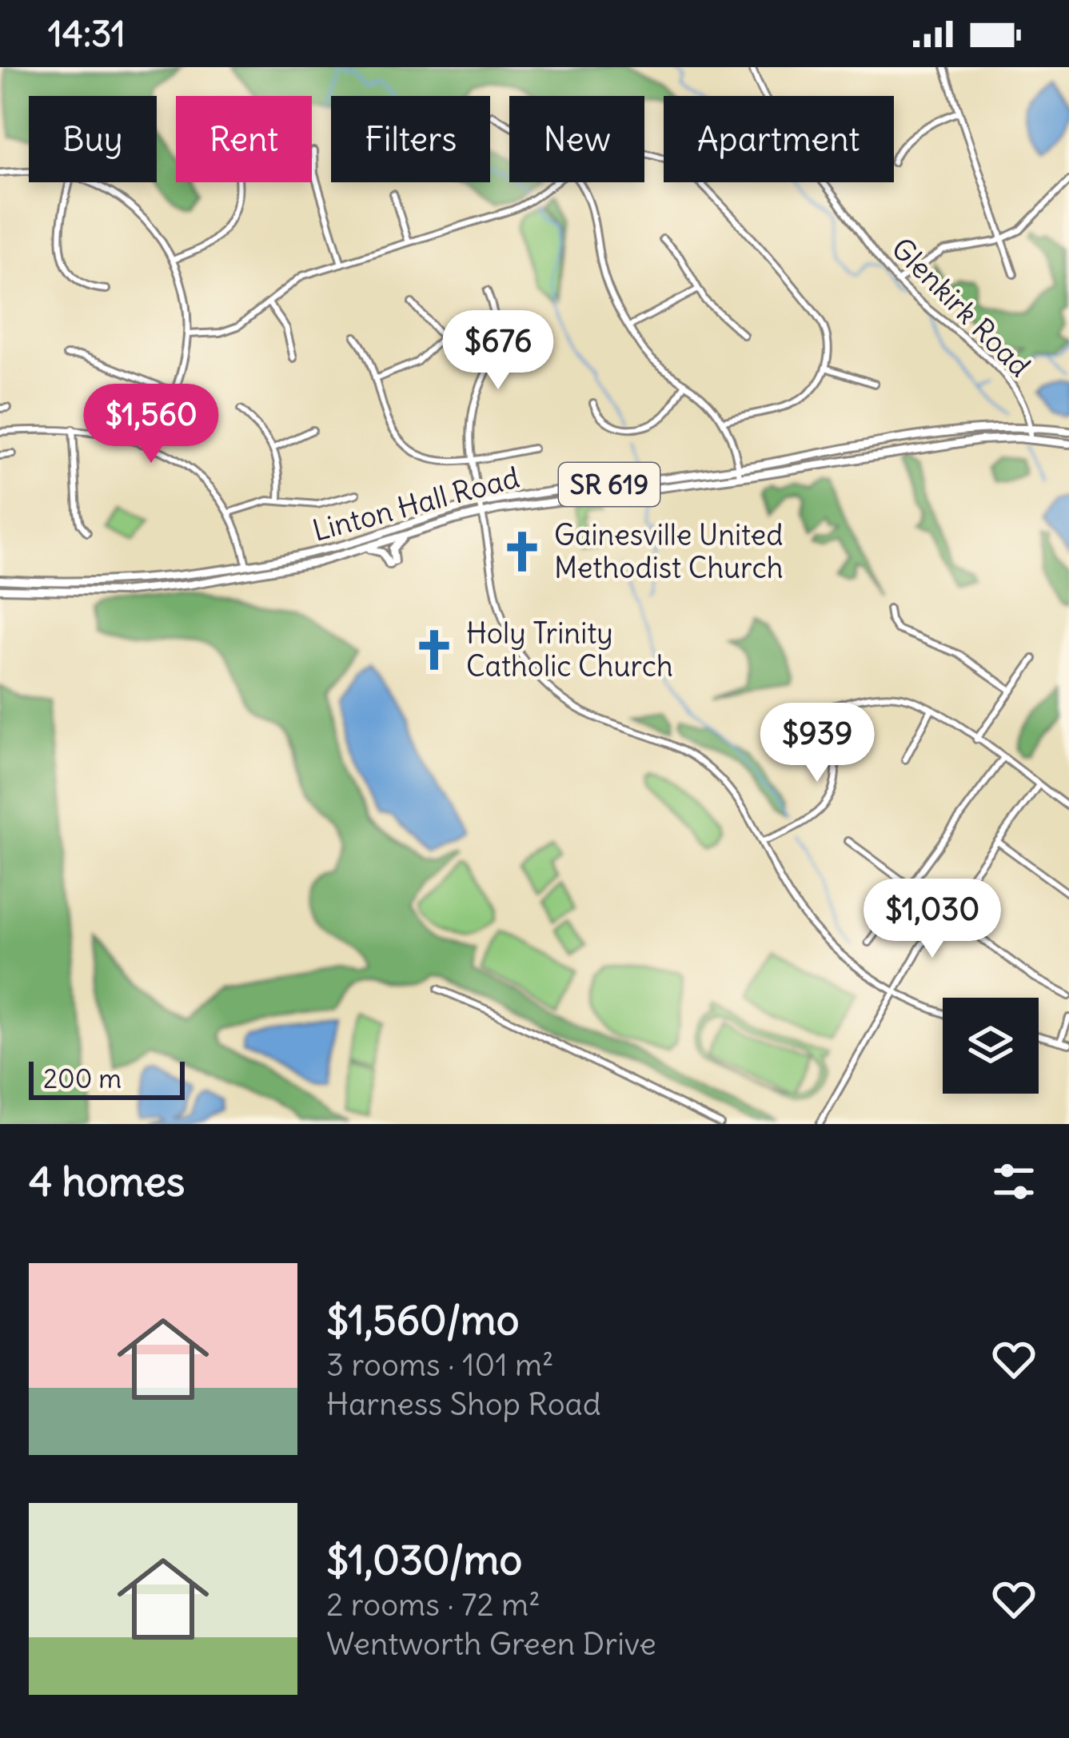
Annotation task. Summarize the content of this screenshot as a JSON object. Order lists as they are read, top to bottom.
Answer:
{
  "streets": {
    "main road": ["SR 619", "Linton Hall Road"],
    "street": ["Glenkirk Road"]
  },
  "crossings": [
    ["Glenkirk Road", "Linton Hall Road"]
  ],
  "places": {
    "church": ["Gainesville United Methodist Church", "Holy Trinity Catholic Church"]
  },
  "scale_bar": "200 m",
  "page": {
    "status": "14:31",
    "chip": [
      "Buy",
      "Rent",
      "Filters",
      "New",
      "Apartment"
    ],
    "price": [
      "$676",
      "$1,560",
      "$939",
      "$1,030"
    ],
    "scale": "200 m",
    "heading": "4 homes",
    "list": [
      {
        "name": "$1,560/mo",
        "note": "3 rooms · 101 m² · Harness Shop Road"
      },
      {
        "name": "$1,030/mo",
        "note": "2 rooms · 72 m² · Wentworth Green Drive"
      }
    ]
  }
}
